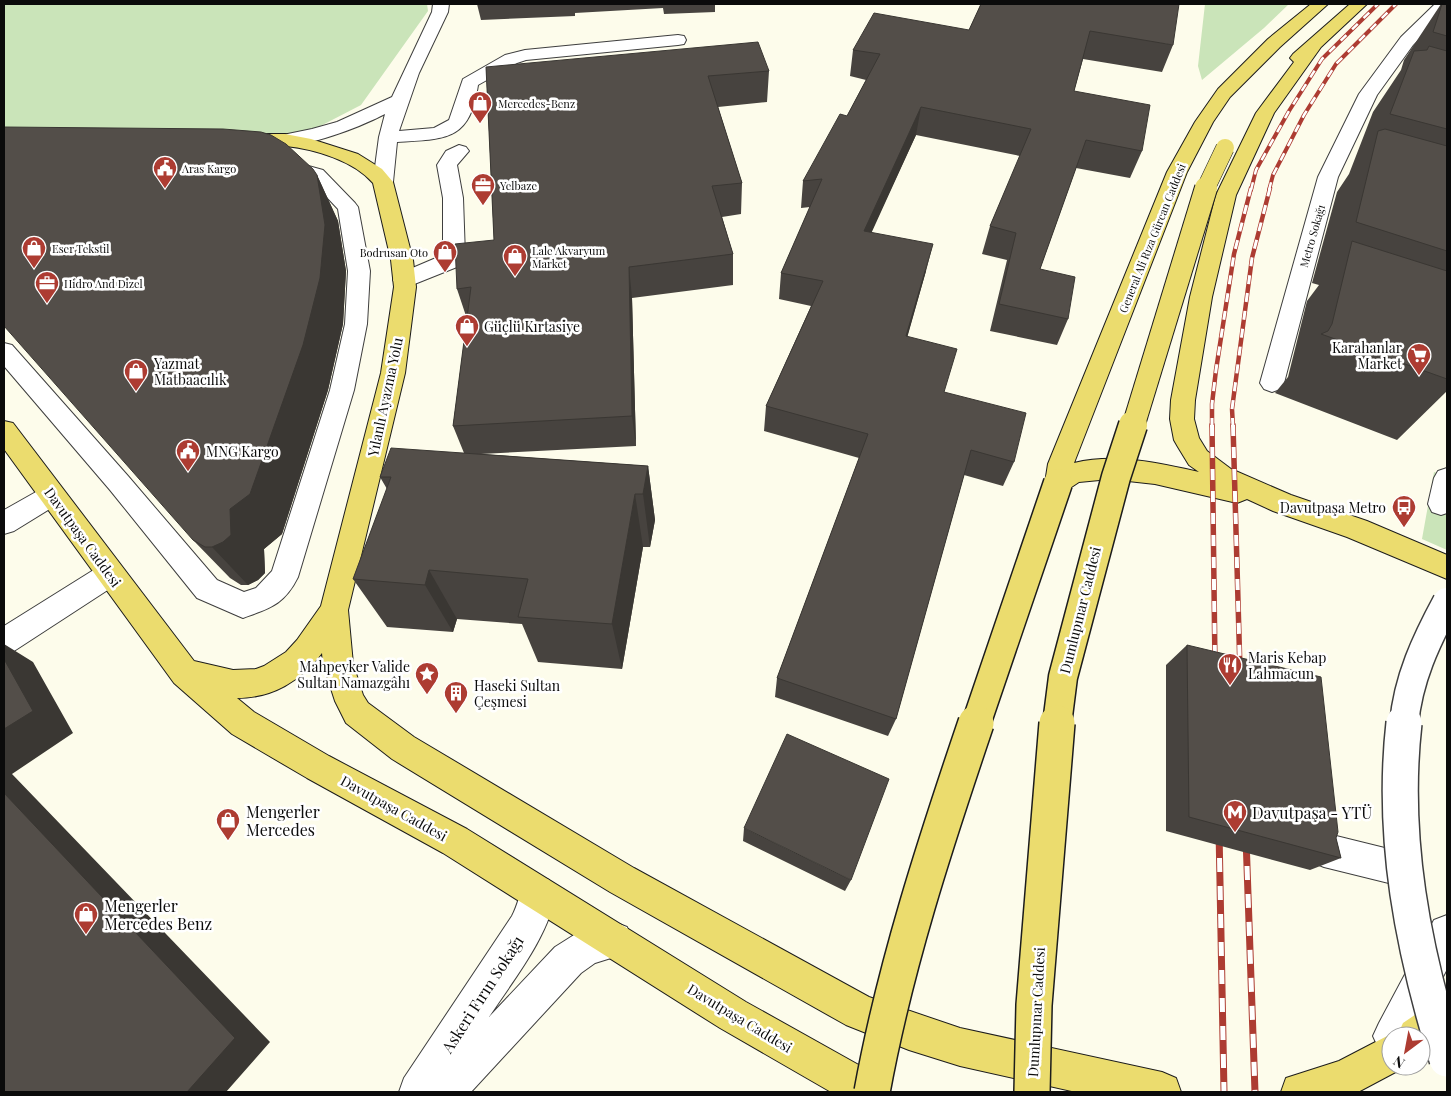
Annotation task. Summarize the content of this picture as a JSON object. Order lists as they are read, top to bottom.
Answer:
{
  "streets": {
    "main road": [
      "General Ali Rıza Gürcan Caddesi",
      "Yılanlı Ayazma Yolu",
      "Davutpaşa Caddesi",
      "Dumlupınar Caddesi"
    ],
    "street": ["Metro Sokağı", "Askeri Fırın Sokağı"]
  },
  "crossings": [
    ["Davutpaşa Caddesi", "Askeri Fırın Sokağı"]
  ],
  "places": {
    "shop": [
      "Mercedes-Benz",
      "Eser Tekstil",
      "Bodrusan Oto",
      "Lale Akvaryum Market",
      "Güçlü Kırtasiye",
      "Yazmat Matbaacılık",
      "Mengerler Mercedes",
      "Mengerler Mercedes Benz"
    ],
    "public building": ["Aras Kargo", "MNG Kargo"],
    "office": ["Yelbaze", "Hidro And Dizel"],
    "supermarket": ["Karahanlar Market"],
    "bus stop": ["Davutpaşa Metro"],
    "restaurant": ["Maris Kebap Lahmacun"],
    "place": ["Mahpeyker Valide Sultan Namazgâhı"],
    "building": ["Haseki Sultan Çeşmesi"],
    "metro station": ["Davutpaşa - YTÜ"]
  },
  "north": "bottom left"
}
